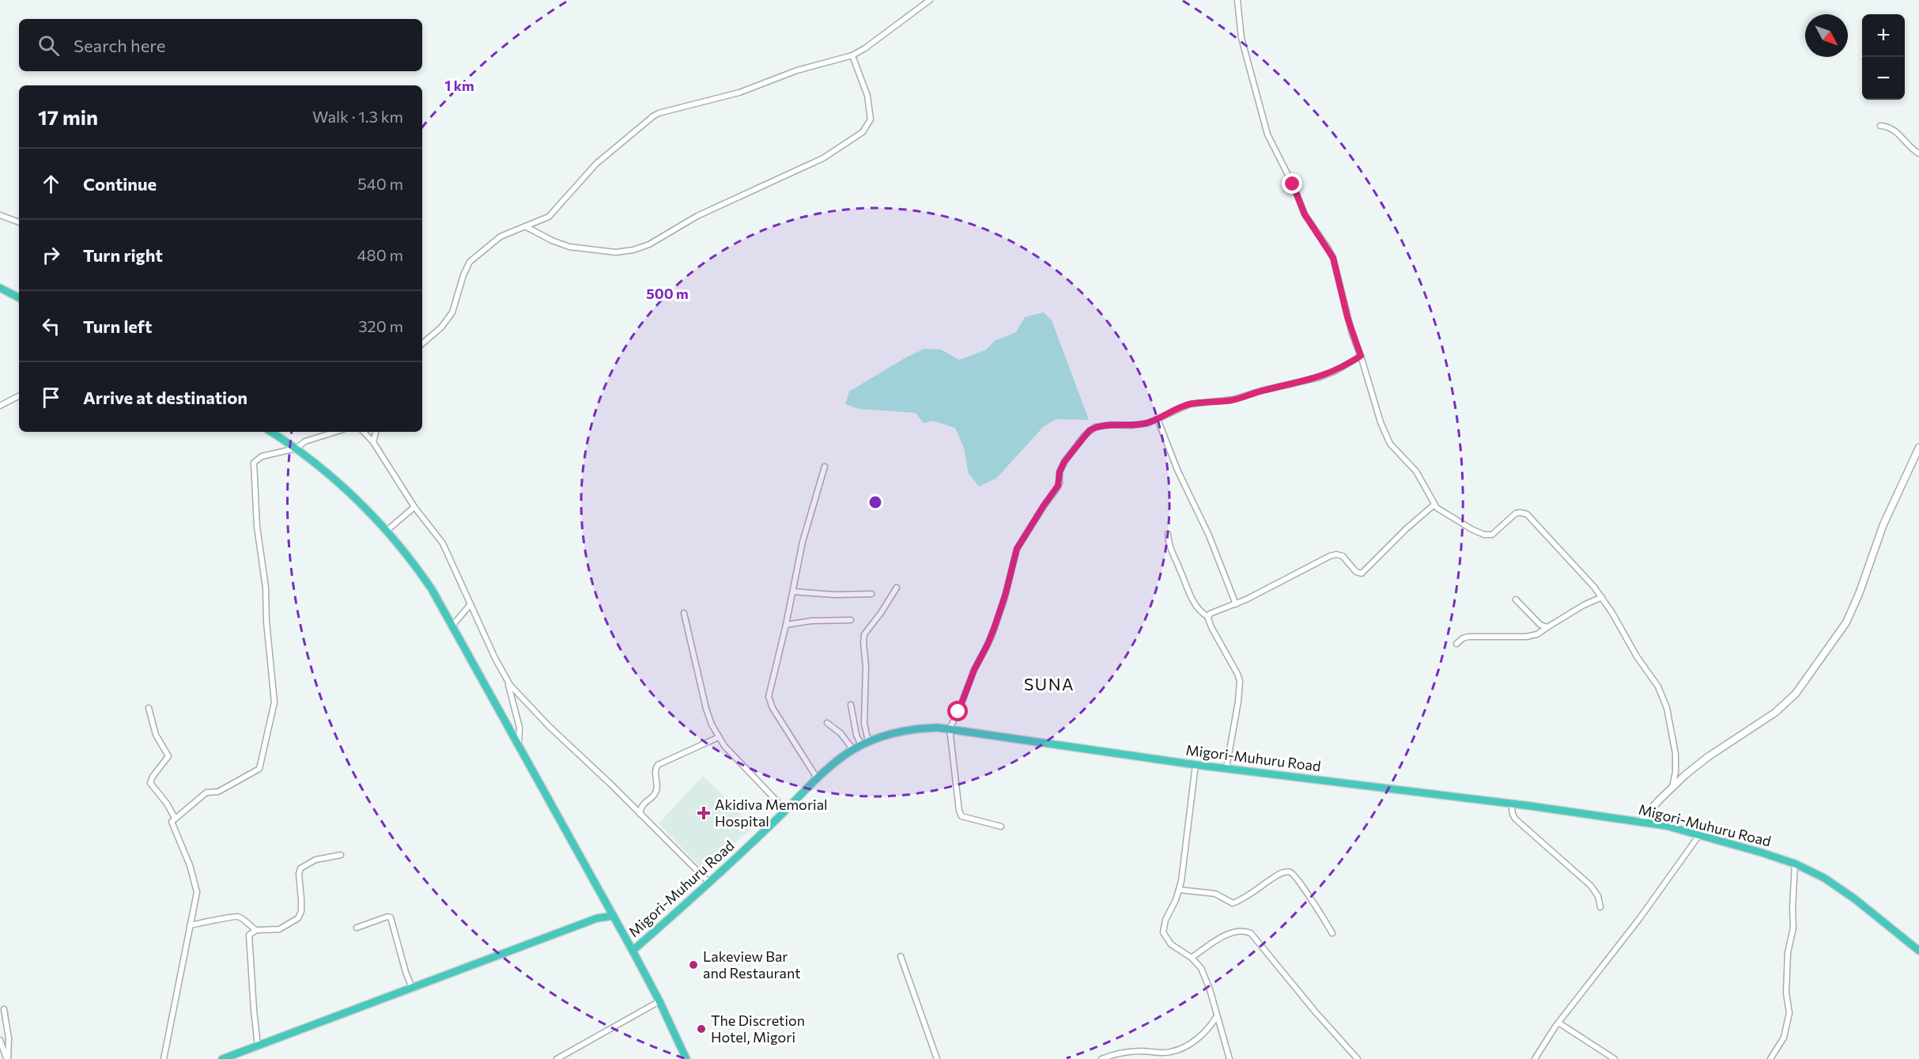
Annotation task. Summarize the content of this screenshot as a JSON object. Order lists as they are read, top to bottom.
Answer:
{
  "streets": {
    "highway": ["Migori-Muhuru Road"]
  },
  "districts": ["SUNA"],
  "places": {
    "health": ["Akidiva Memorial Hospital"],
    "other": ["Lakeview Bar and Restaurant", "The Discretion Hotel, Migori"]
  },
  "north": "bottom right",
  "page": {
    "map_buttons": ["+", "−"],
    "search": "Search here",
    "heading": ["17 min", "Walk · 1.3 km"],
    "list": [
      ["Continue", "540 m"],
      ["Turn right", "480 m"],
      ["Turn left", "320 m"],
      "Arrive at destination"
    ]
  },
  "rings": ["1 km", "500 m"]
}
